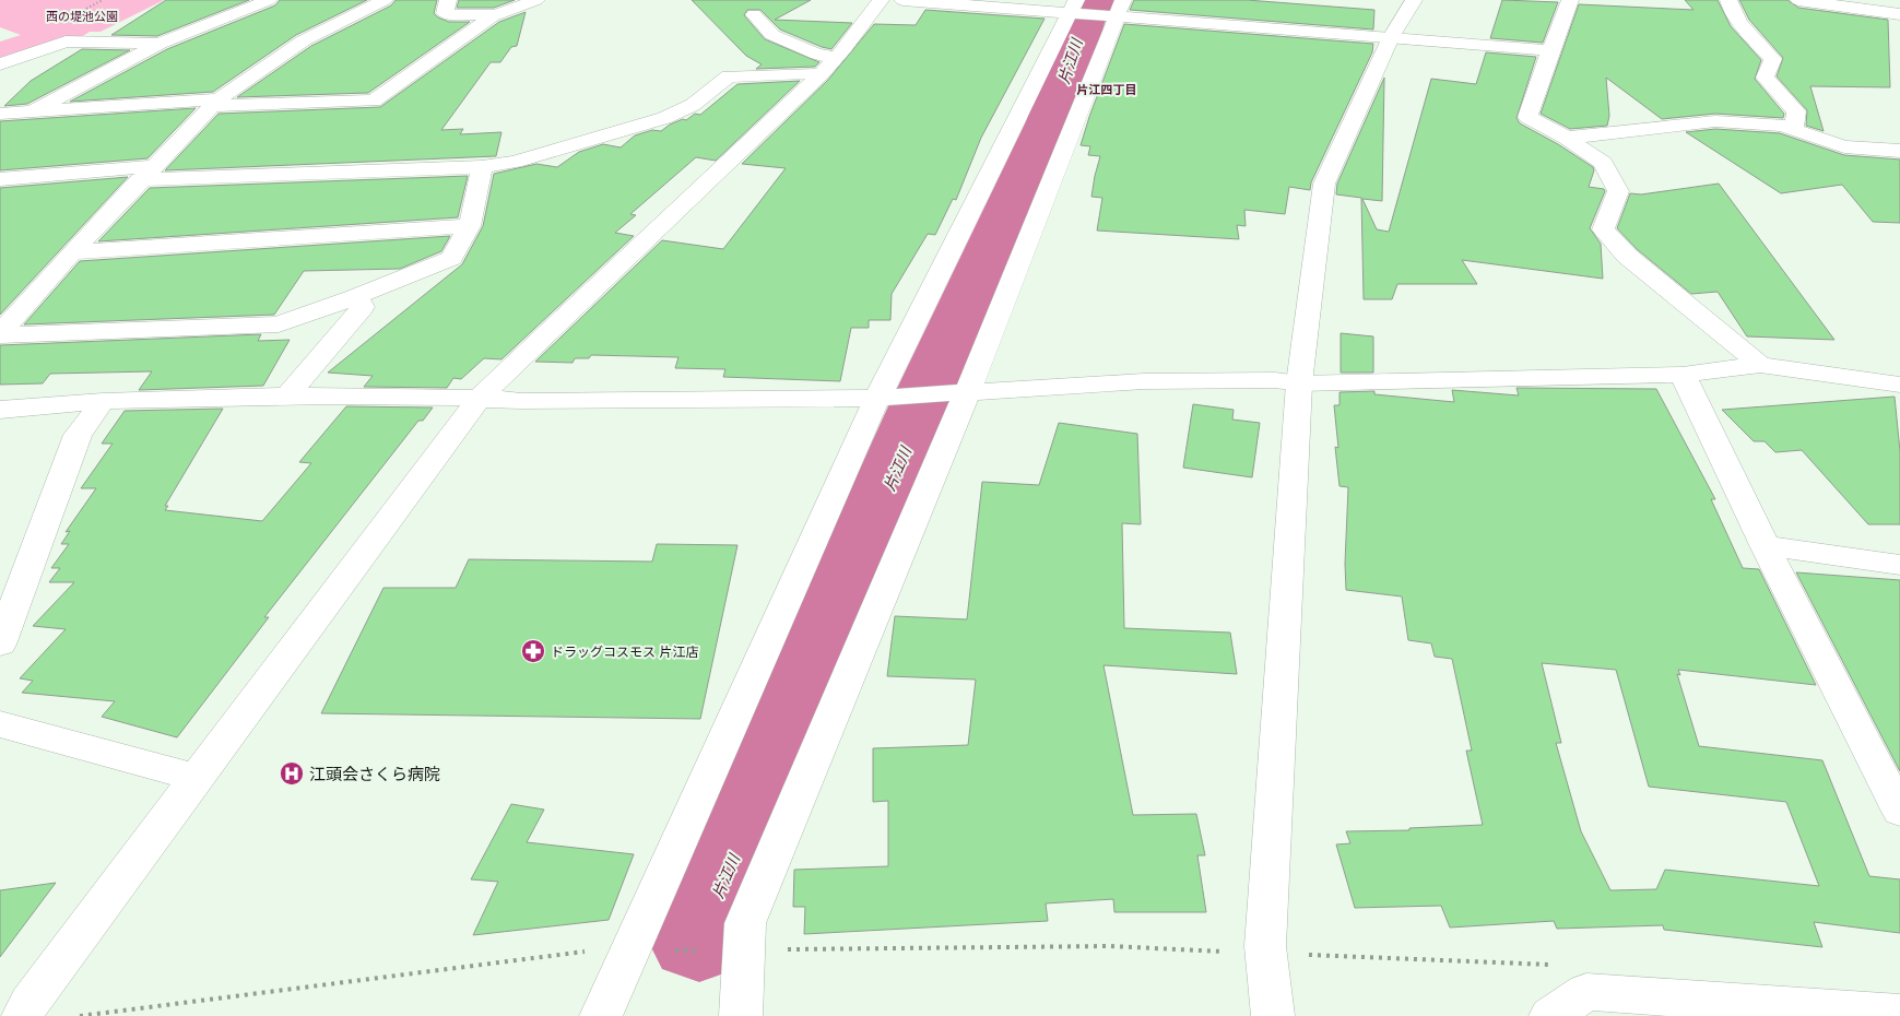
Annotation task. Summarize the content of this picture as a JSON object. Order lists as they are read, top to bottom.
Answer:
{
  "districts": ["片江四丁目"],
  "water": ["片江川"],
  "parks": ["西の堤池公園"],
  "places": {
    "pharmacy": ["ドラッグコスモス 片江店"],
    "hospital": ["江頭会さくら病院"]
  }
}
